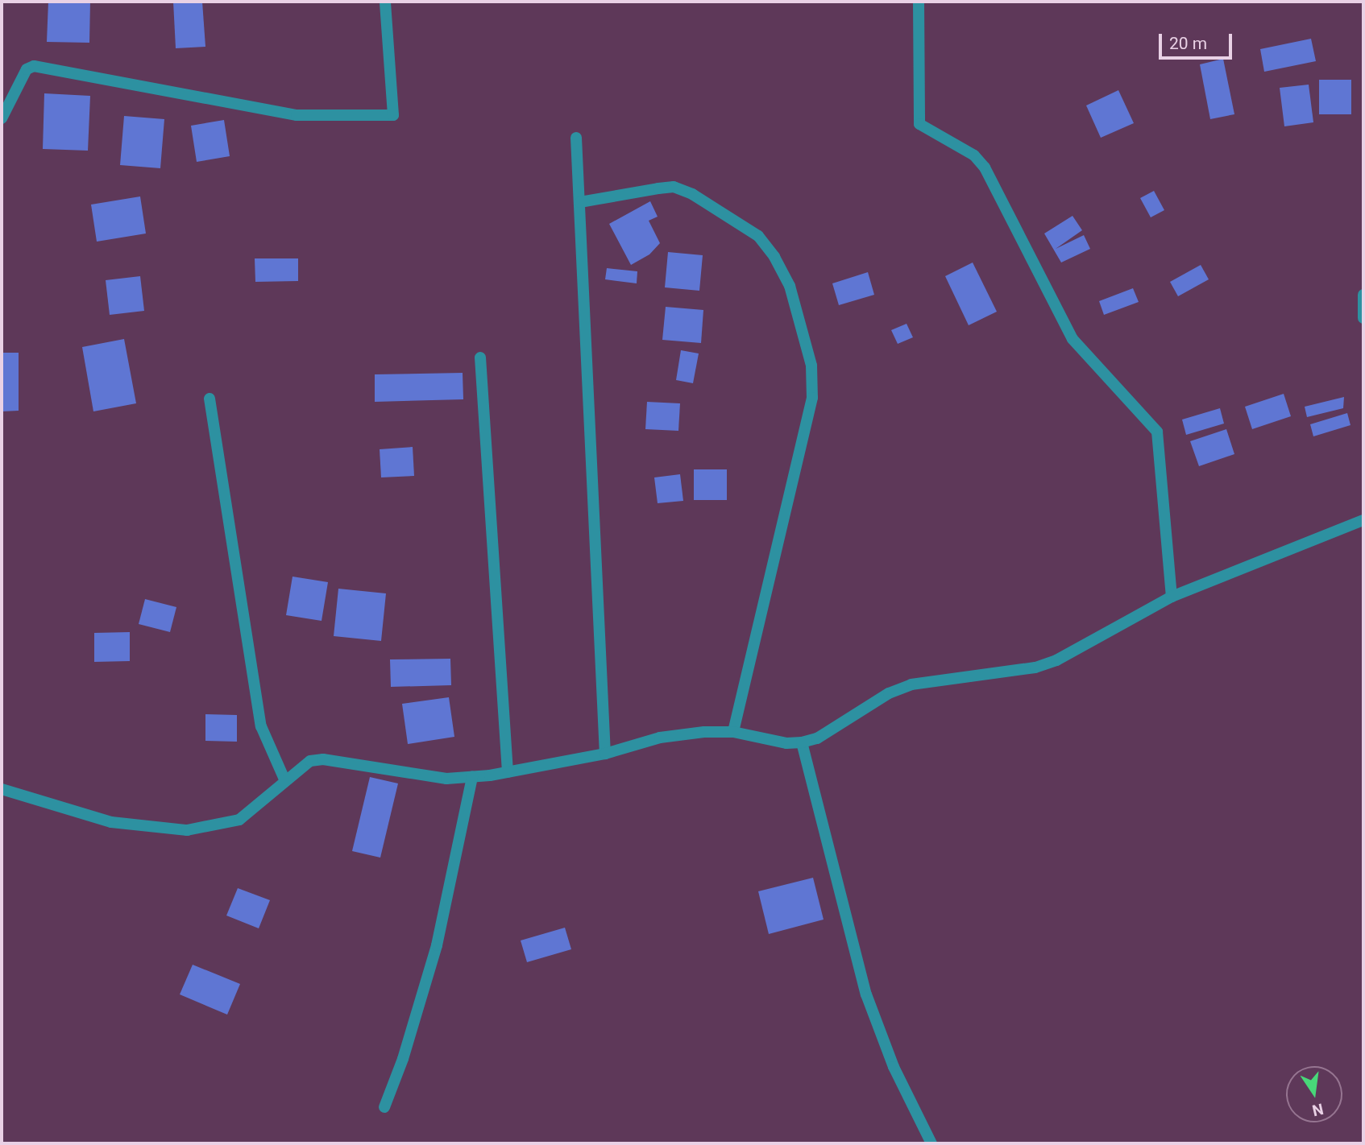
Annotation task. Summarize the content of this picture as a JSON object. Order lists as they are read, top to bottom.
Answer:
{
  "scale_bar": "20 m",
  "north": "bottom"
}
